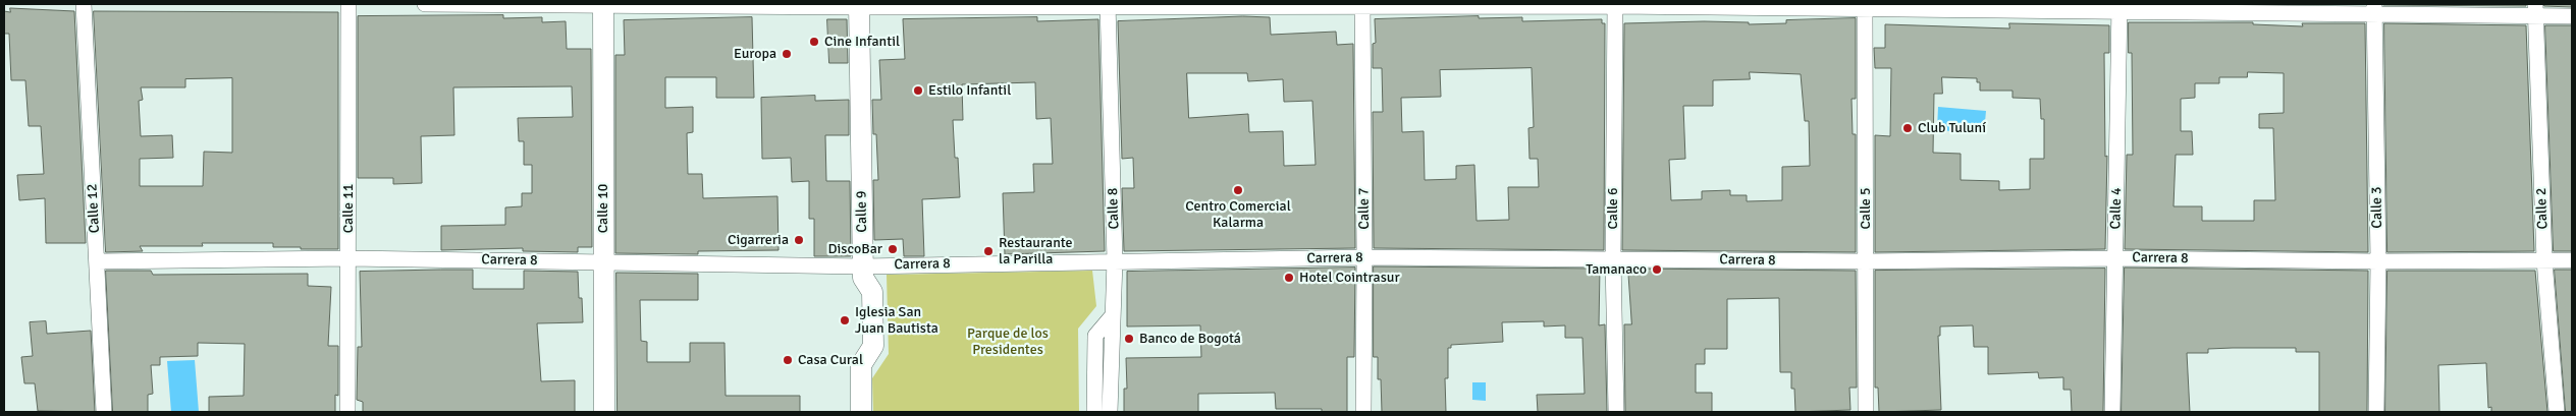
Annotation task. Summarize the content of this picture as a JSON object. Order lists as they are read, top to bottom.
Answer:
{
  "streets": {
    "main road": ["Calle 10", "Calle 9"],
    "street": [
      "Calle 3",
      "Calle 12",
      "Calle 11",
      "Calle 8",
      "Calle 7",
      "Calle 6",
      "Calle 5",
      "Calle 4",
      "Calle 2",
      "Carrera 8"
    ]
  },
  "crossings": [
    ["Calle 3", "Carrera 8"],
    ["Calle 12", "Carrera 8"],
    ["Calle 11", "Carrera 8"],
    ["Calle 10", "Carrera 8"],
    ["Calle 8", "Carrera 8"],
    ["Calle 7", "Carrera 8"],
    ["Calle 6", "Carrera 8"],
    ["Calle 5", "Carrera 8"],
    ["Calle 4", "Carrera 8"],
    ["Calle 2", "Carrera 8"],
    ["Calle 9", "Carrera 8"]
  ],
  "parks": ["Parque de los Presidentes"],
  "places": [
    "Cine Infantil",
    "Europa",
    "Estilo Infantil",
    "Club Tuluní",
    "Centro Comercial Kalarma",
    "Cigarreria",
    "DiscoBar",
    "Restaurante la Parilla",
    "Tamanaco",
    "Hotel Cointrasur",
    "Iglesia San Juan Bautista",
    "Banco de Bogotá",
    "Casa Cural"
  ]
}
